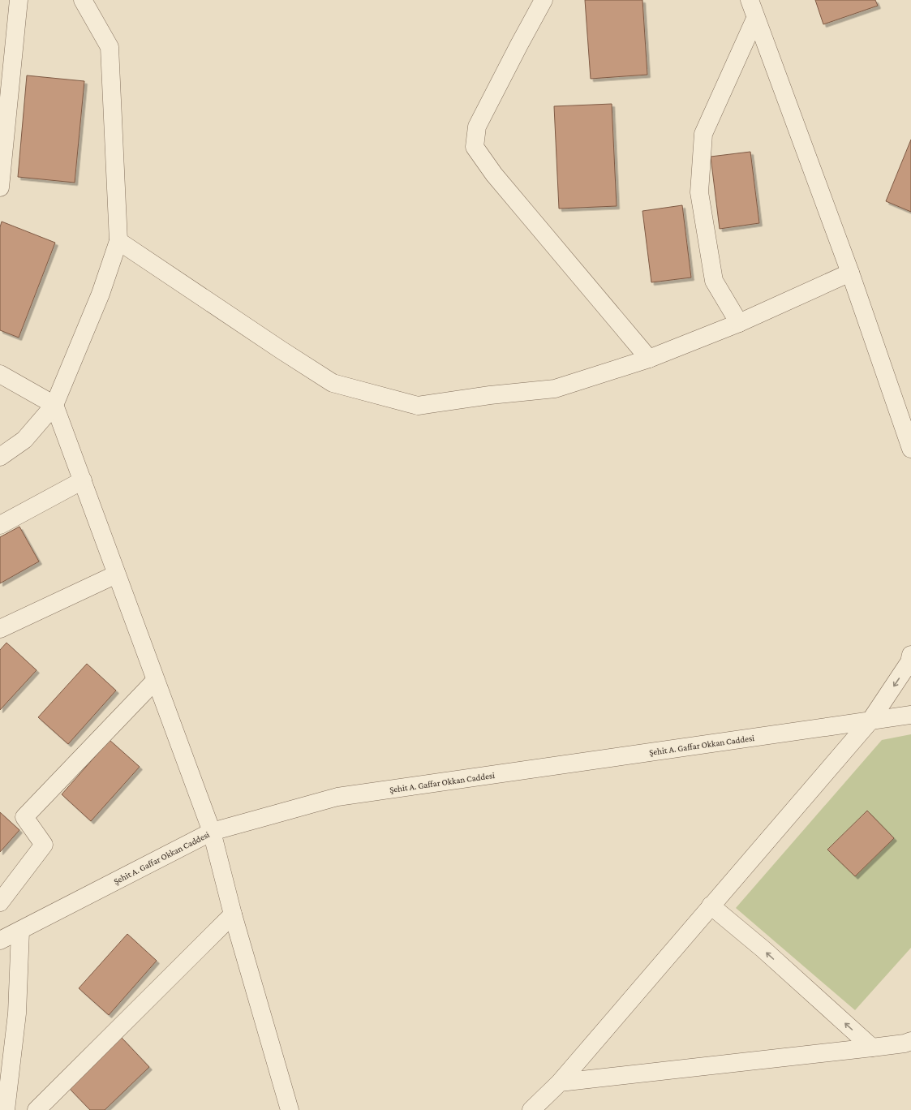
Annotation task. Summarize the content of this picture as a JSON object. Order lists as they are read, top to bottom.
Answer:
{
  "streets": {
    "street": ["Şehit A. Gaffar Okkan Caddesi"]
  }
}
